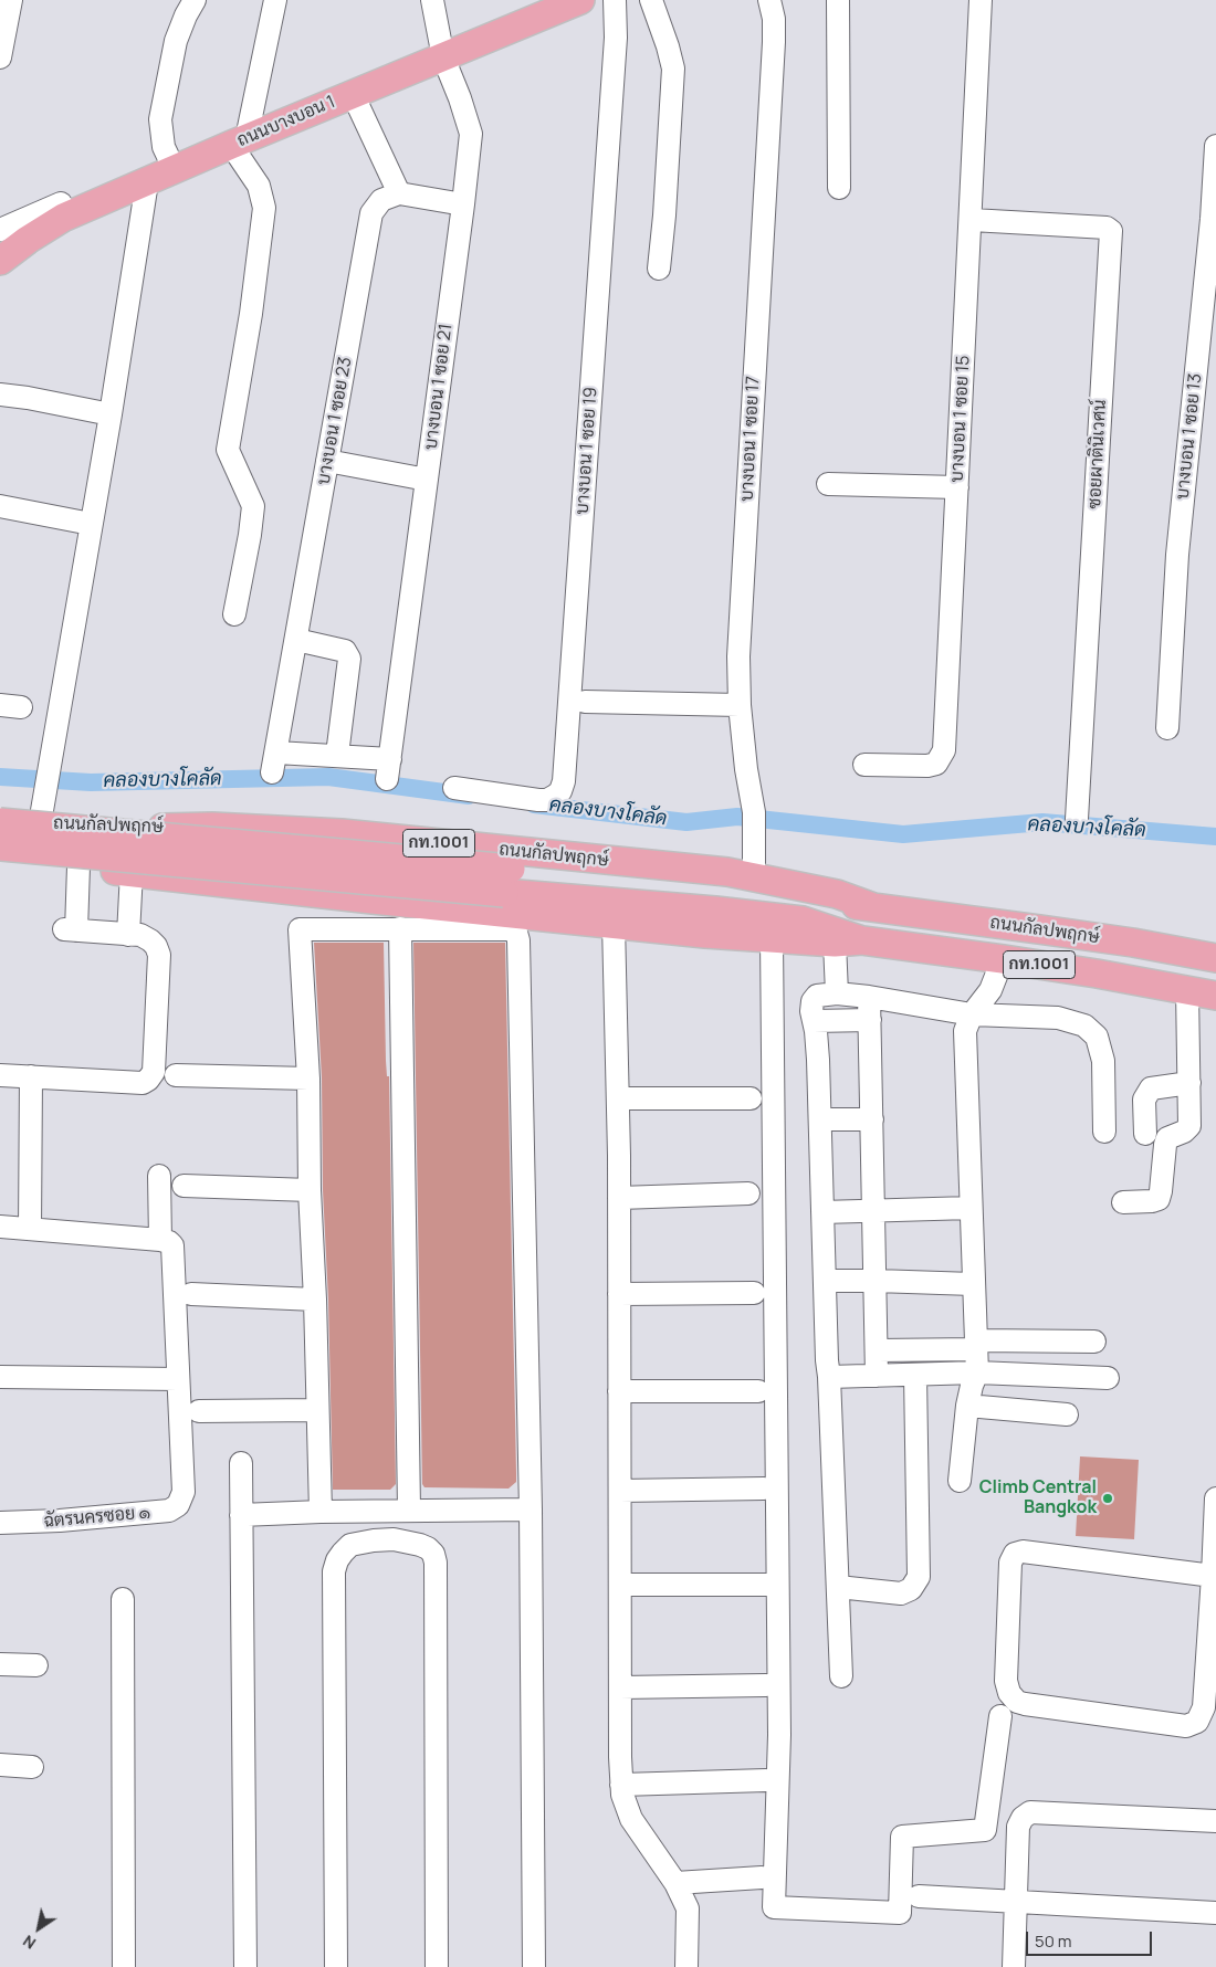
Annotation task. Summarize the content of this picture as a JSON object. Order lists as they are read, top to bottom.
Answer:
{
  "streets": {
    "main road": ["ถนนบางบอน 1", "ถนนกัลปพฤกษ์", "กท.1001"],
    "street": [
      "บางบอน 1 ซอย 21",
      "บางบอน 1 ซอย 15",
      "บางบอน 1 ซอย 23",
      "บางบอน 1 ซอย 13",
      "บางบอน 1 ซอย 17",
      "บางบอน 1 ซอย 19",
      "ซอยผาตินิเวศน์",
      "ฉัตรนครซอย ๑"
    ]
  },
  "crossings": [
    ["ถนนบางบอน 1", "บางบอน 1 ซอย 21"],
    ["บางบอน 1 ซอย 21", "บางบอน 1 ซอย 23"],
    ["บางบอน 1 ซอย 15", "ซอยผาตินิเวศน์"],
    ["บางบอน 1 ซอย 17", "ถนนกัลปพฤกษ์"]
  ],
  "water": ["คลองบางโคลัด"],
  "places": ["Climb Central Bangkok"],
  "scale_bar": "50 m",
  "north": "bottom left"
}
